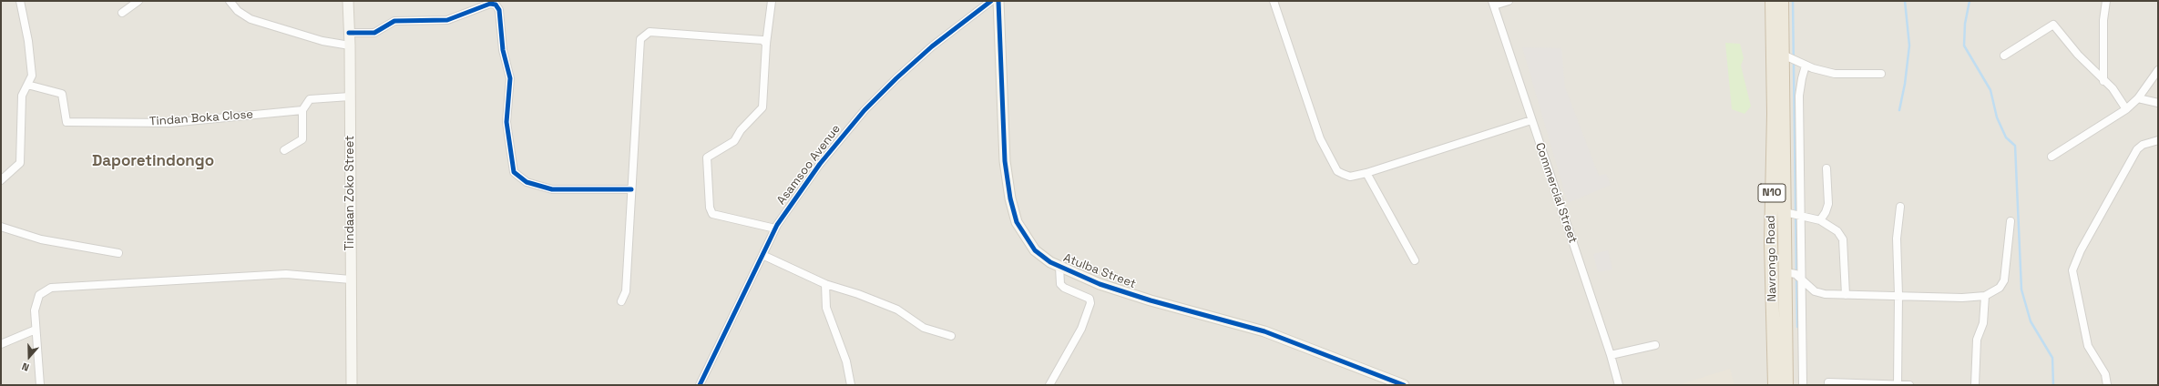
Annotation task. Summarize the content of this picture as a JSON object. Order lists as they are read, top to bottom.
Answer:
{
  "streets": {
    "highway": ["N10", "Navrongo Road"],
    "street": [
      "Tindan Boka Close",
      "Asamsoo Avenue",
      "Tindaan Zoko Street",
      "Commercial Street",
      "Atulba Street"
    ]
  },
  "districts": ["Daporetindongo"],
  "north": "bottom"
}
